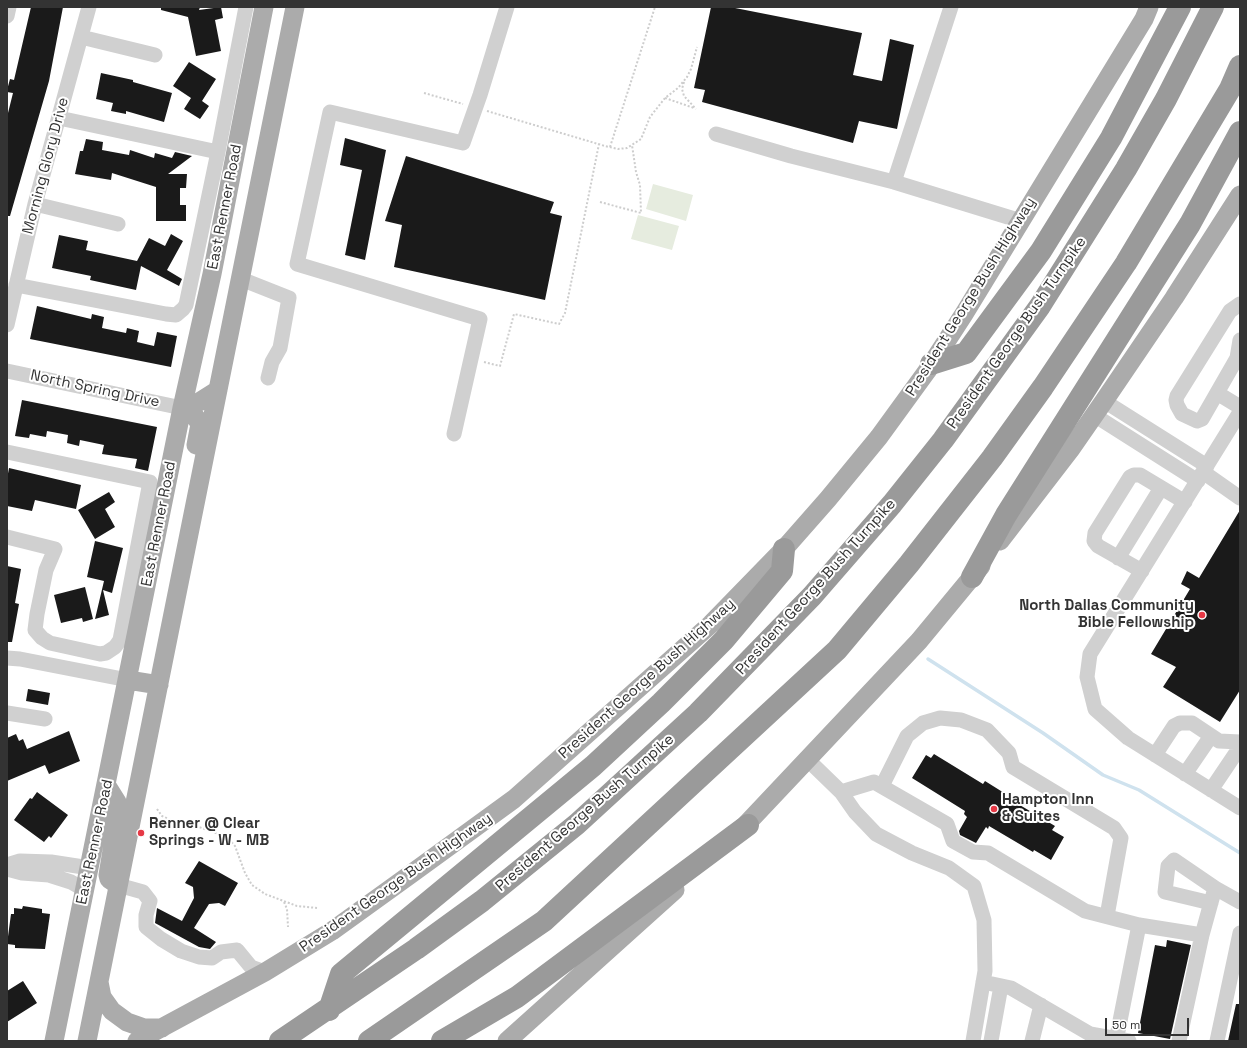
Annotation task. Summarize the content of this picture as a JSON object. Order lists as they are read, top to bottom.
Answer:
{
  "streets": {
    "highway": ["President George Bush Turnpike"],
    "main road": ["East Renner Road", "President George Bush Highway"],
    "street": ["Morning Glory Drive", "North Spring Drive"]
  },
  "crossings": [
    ["East Renner Road", "North Spring Drive"]
  ],
  "places": ["North Dallas Community Bible Fellowship", "Hampton Inn & Suites", "Renner @ Clear Springs - W - MB"],
  "scale_bar": "50 m"
}
